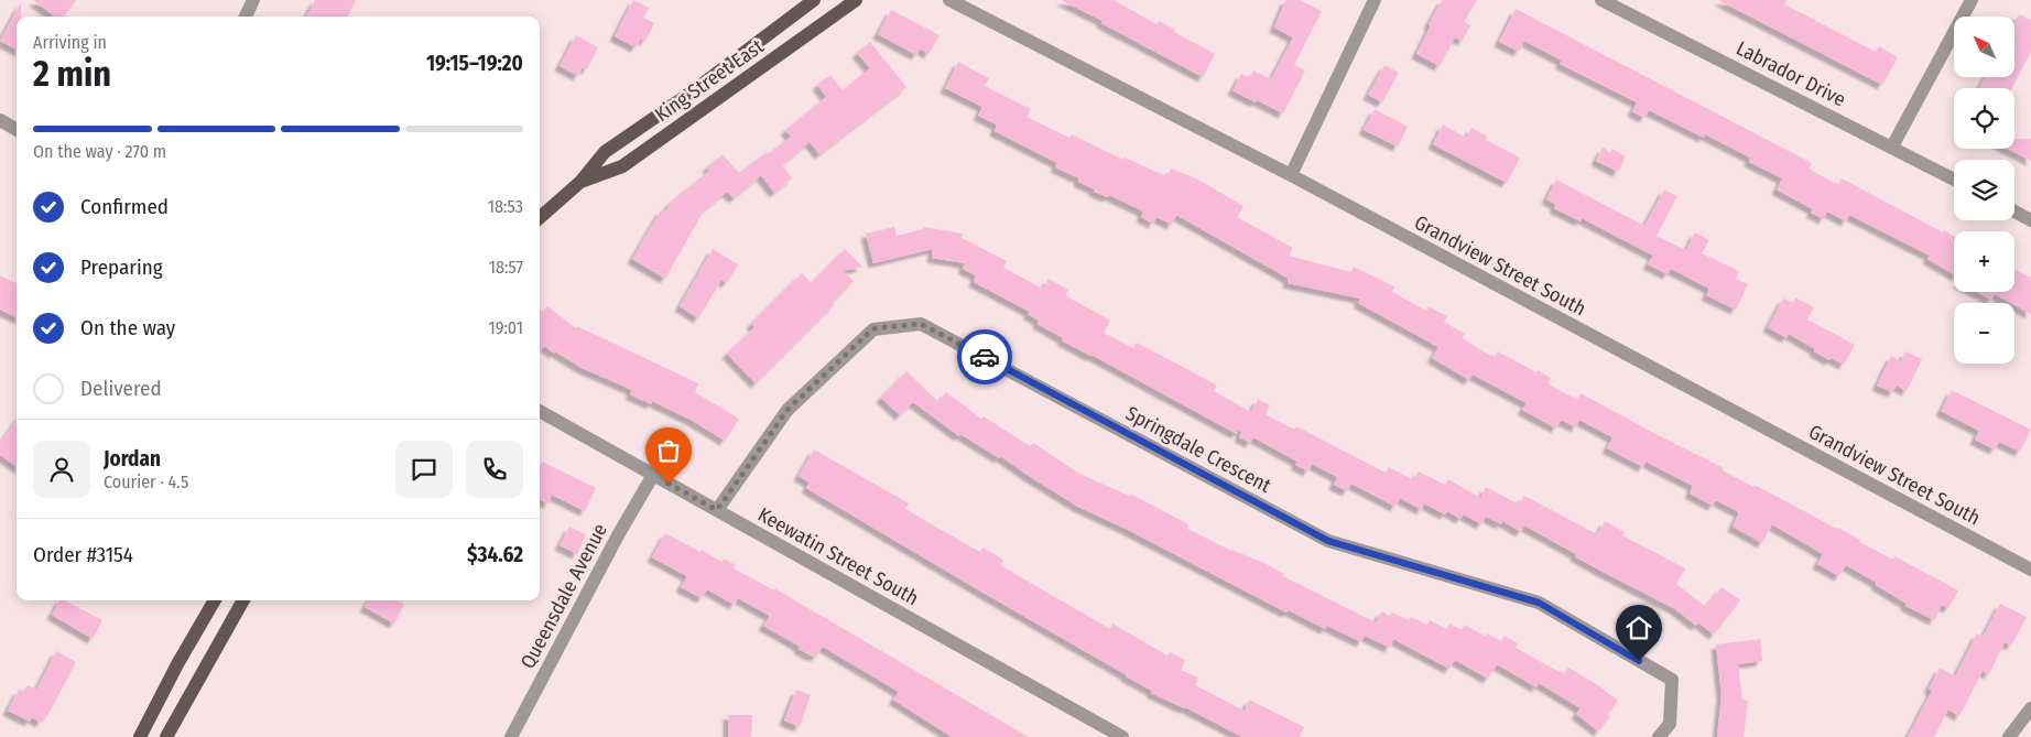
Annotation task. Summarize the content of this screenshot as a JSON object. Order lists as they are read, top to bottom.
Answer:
{
  "streets": {
    "main road": ["King Street East"],
    "street": [
      "Labrador Drive",
      "Grandview Street South",
      "Springdale Crescent",
      "Keewatin Street South",
      "Queensdale Avenue"
    ]
  },
  "crossings": [
    ["Springdale Crescent", "Keewatin Street South"],
    ["Keewatin Street South", "Queensdale Avenue"]
  ],
  "north": "top left",
  "page": {
    "map_buttons": ["+", "−"],
    "heading": ["2 min", "Arriving in", "19:15–19:20"],
    "panel": [
      "Jordan",
      "Courier · 4.5",
      "Order #3154",
      "$34.62"
    ],
    "bar": "On the way · 270 m",
    "list": [
      ["Confirmed", "18:53"],
      ["Preparing", "18:57"],
      ["On the way", "19:01"],
      "Delivered"
    ]
  }
}
